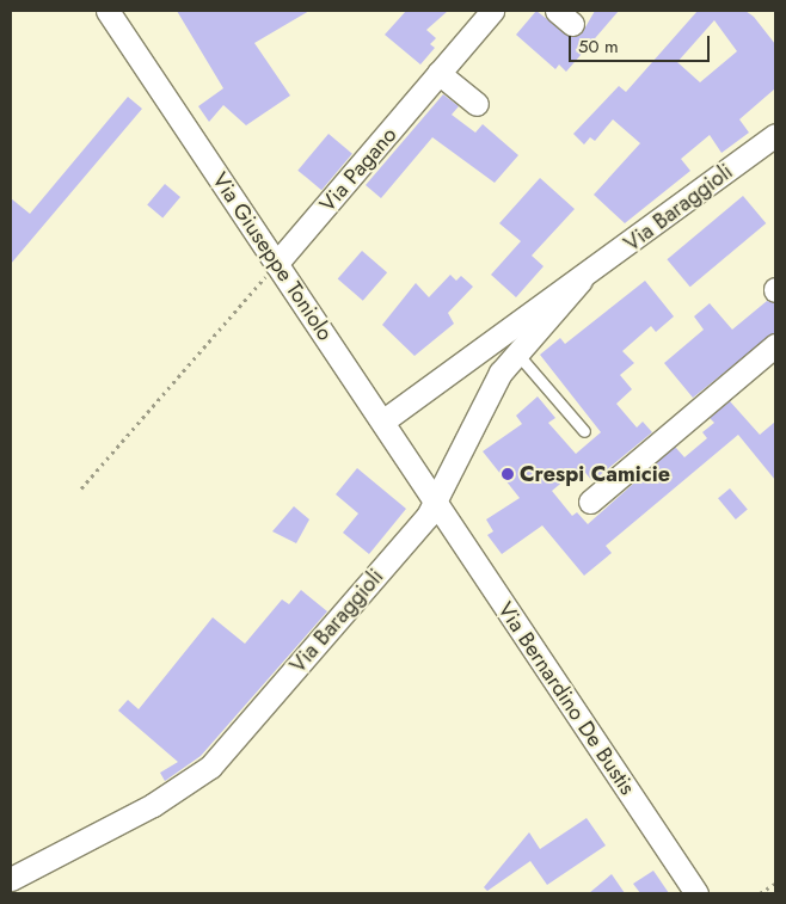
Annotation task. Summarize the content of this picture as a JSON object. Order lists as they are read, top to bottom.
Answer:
{
  "streets": {
    "street": [
      "Via Pagano",
      "Via Baraggioli",
      "Via Giuseppe Toniolo",
      "Via Bernardino De Bustis"
    ]
  },
  "crossings": [
    ["Via Pagano", "Via Giuseppe Toniolo"],
    ["Via Baraggioli", "Via Giuseppe Toniolo"],
    ["Via Baraggioli", "Via Bernardino De Bustis"],
    ["Via Giuseppe Toniolo", "Via Bernardino De Bustis"]
  ],
  "places": ["Crespi Camicie"],
  "scale_bar": "50 m"
}
